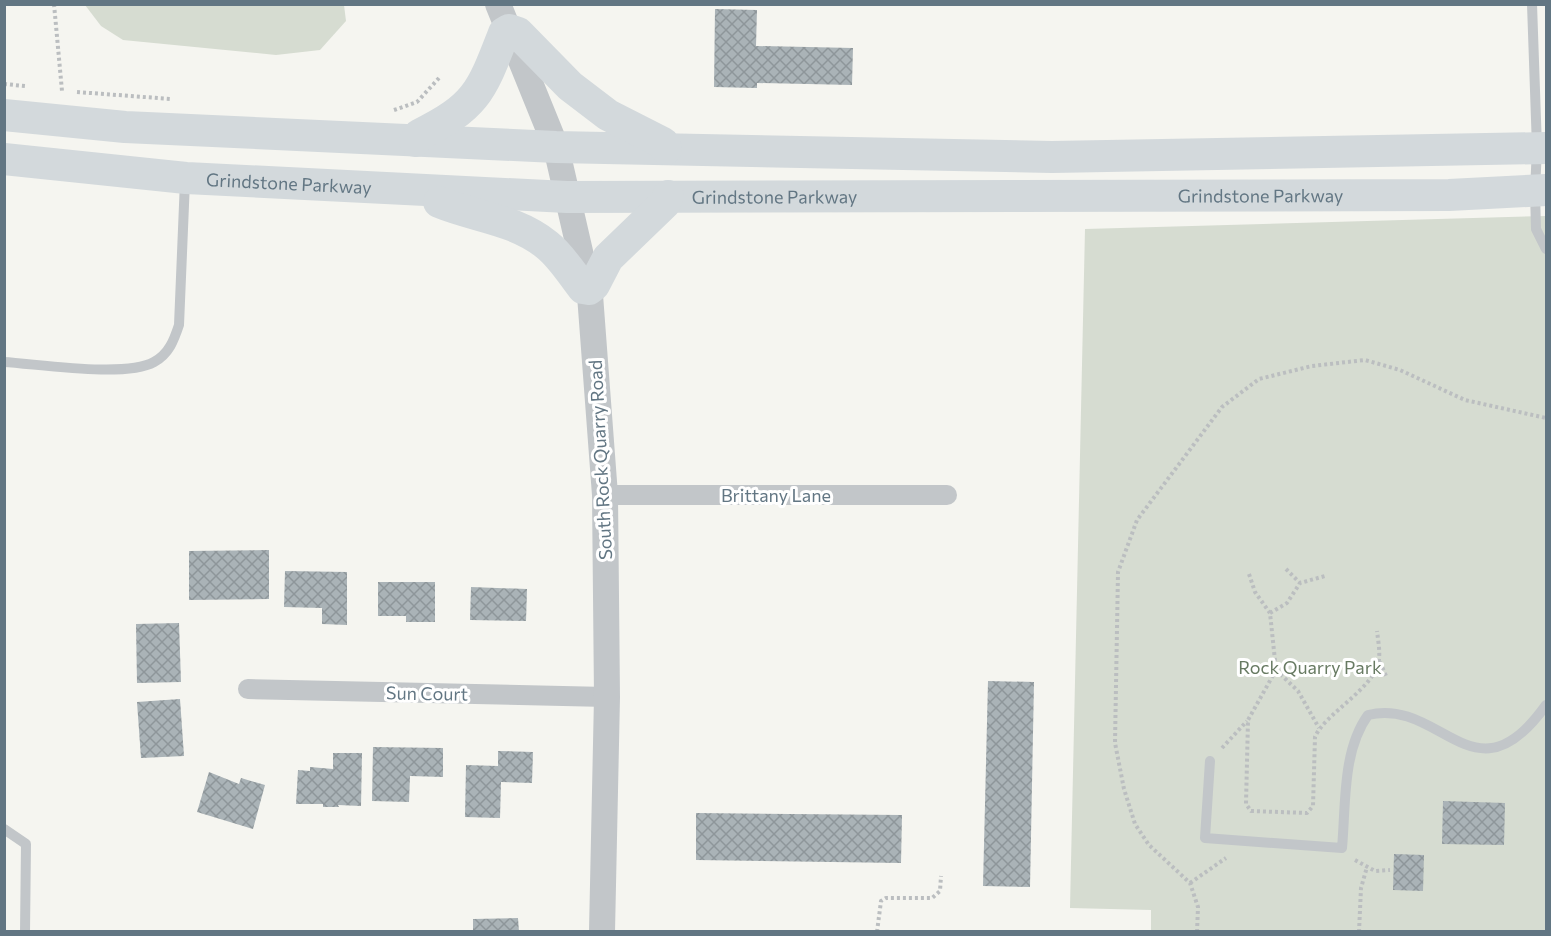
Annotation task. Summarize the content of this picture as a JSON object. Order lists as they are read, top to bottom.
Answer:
{
  "streets": {
    "main road": ["Grindstone Parkway"],
    "street": ["South Rock Quarry Road", "Brittany Lane", "Sun Court"]
  },
  "crossings": [
    ["Grindstone Parkway", "South Rock Quarry Road"],
    ["South Rock Quarry Road", "Brittany Lane"],
    ["South Rock Quarry Road", "Sun Court"]
  ],
  "parks": ["Rock Quarry Park"]
}
